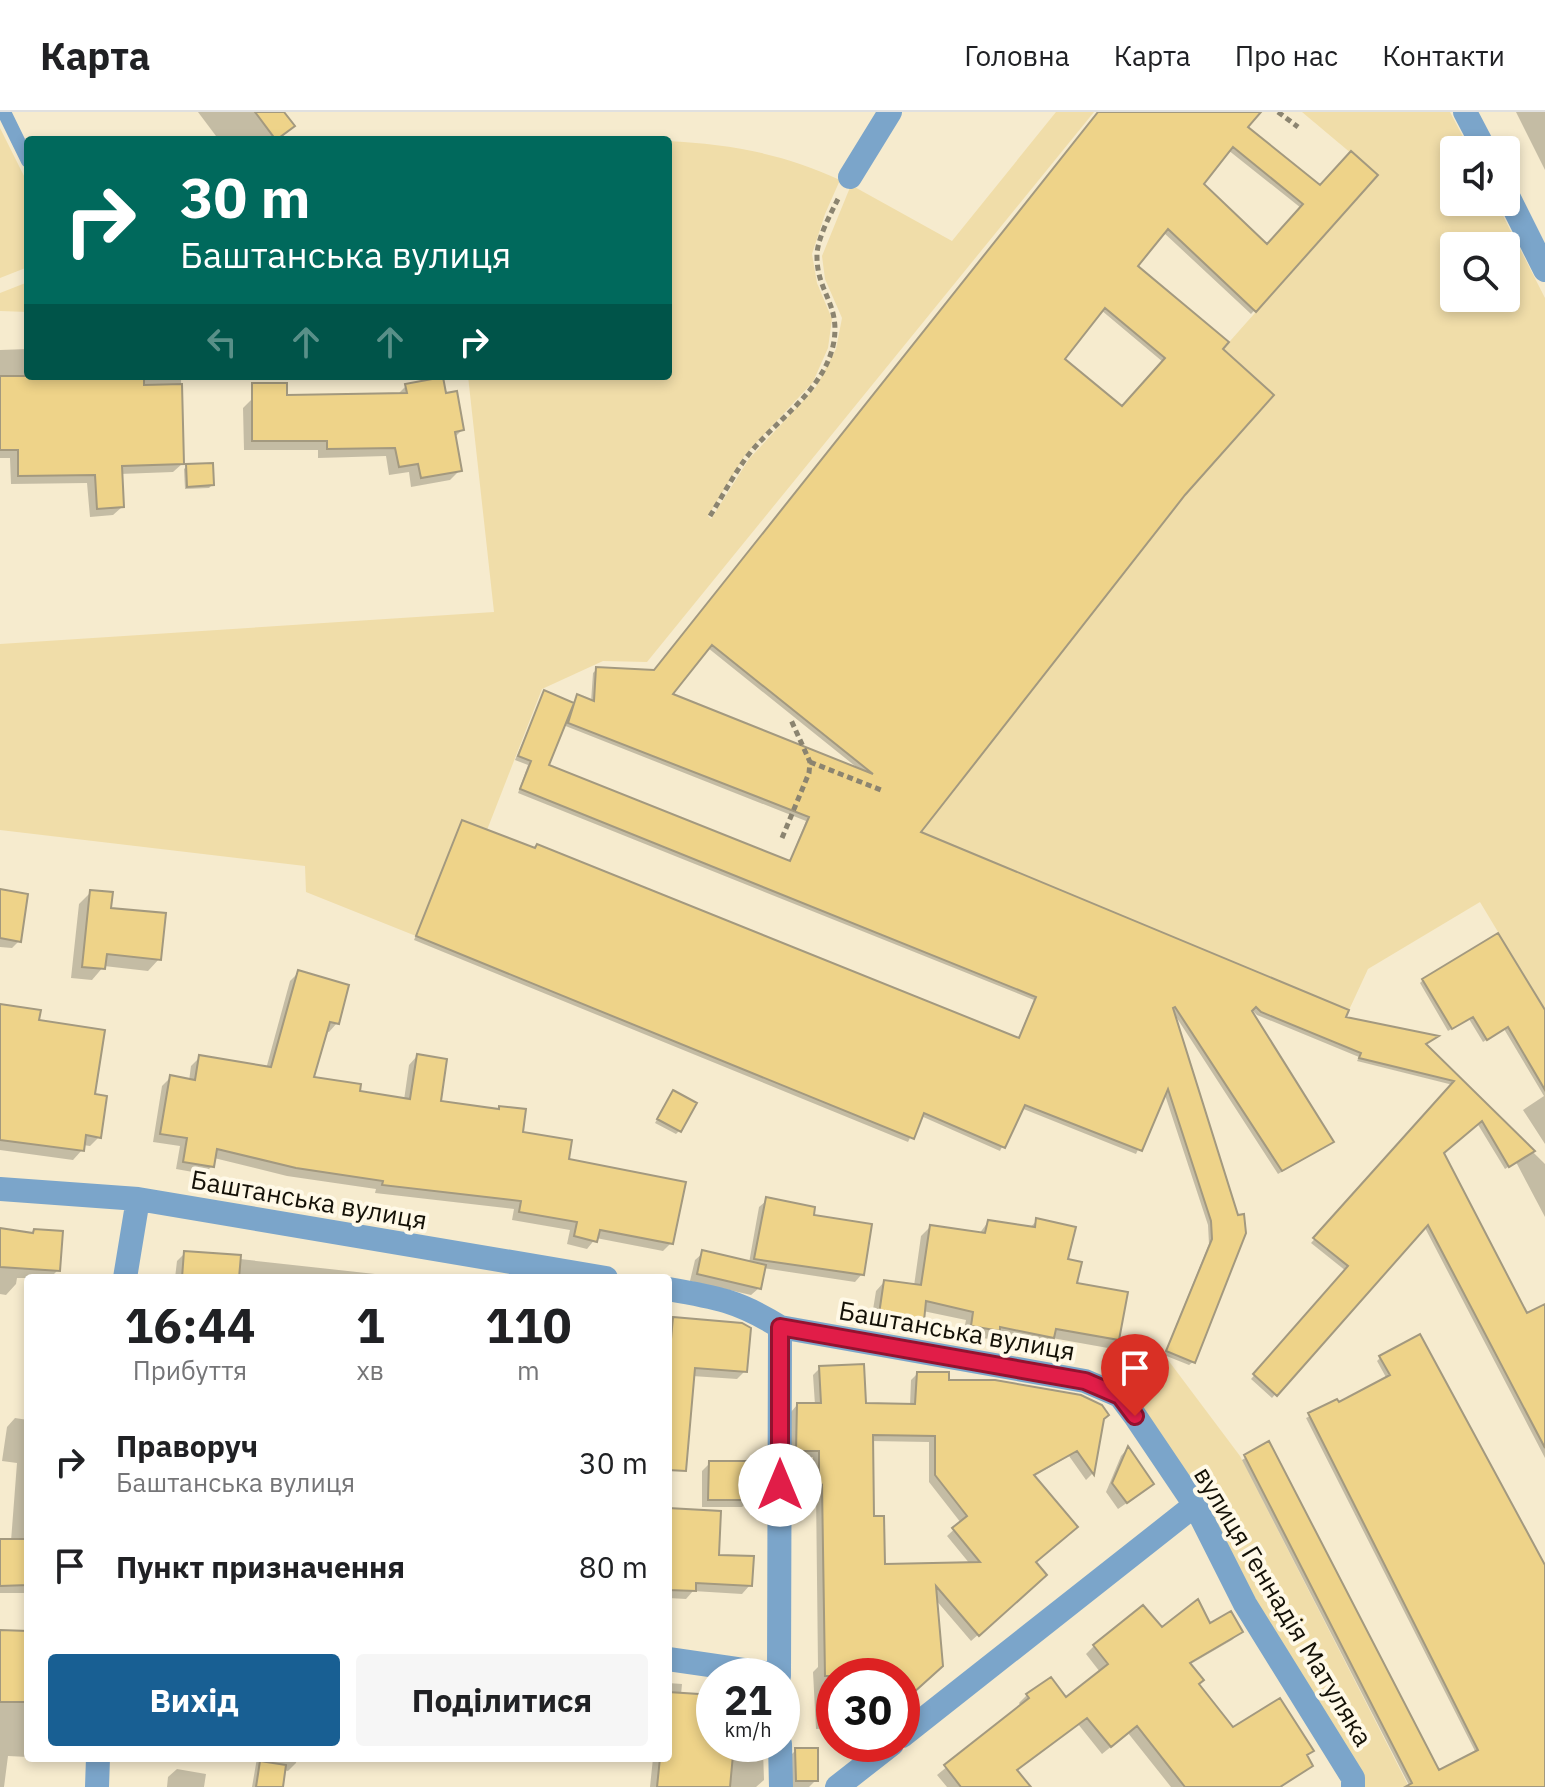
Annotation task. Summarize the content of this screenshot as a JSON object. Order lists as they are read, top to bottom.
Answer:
{
  "streets": {
    "street": ["Баштанська вулиця", "вулиця Геннадія Матуляка"]
  },
  "crossings": [
    ["Баштанська вулиця", "вулиця Геннадія Матуляка"]
  ],
  "page": {
    "header": "Карта",
    "nav": [
      "Головна",
      "Карта",
      "Про нас",
      "Контакти"
    ],
    "turn": ["30 m", "Баштанська вулиця"],
    "eta": [
      "16:44",
      "Прибуття",
      "1",
      "хв",
      "110",
      "m"
    ],
    "list": [
      {
        "name": "Праворуч",
        "note": "Баштанська вулиця",
        "value": "30 m"
      },
      {
        "name": "Пункт призначення",
        "value": "80 m"
      }
    ],
    "buttons": ["Вихід", "Поділитися"],
    "speed": "21 km/h",
    "limit": "30"
  }
}
